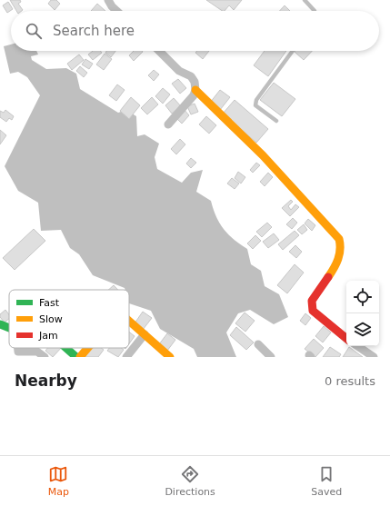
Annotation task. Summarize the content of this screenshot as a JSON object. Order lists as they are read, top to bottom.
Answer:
{
  "legend": ["Fast", "Slow", "Jam"],
  "page": {
    "search": "Search here",
    "heading": ["Nearby", "0 results"],
    "nav": ["Map", "Directions", "Saved"]
  }
}
